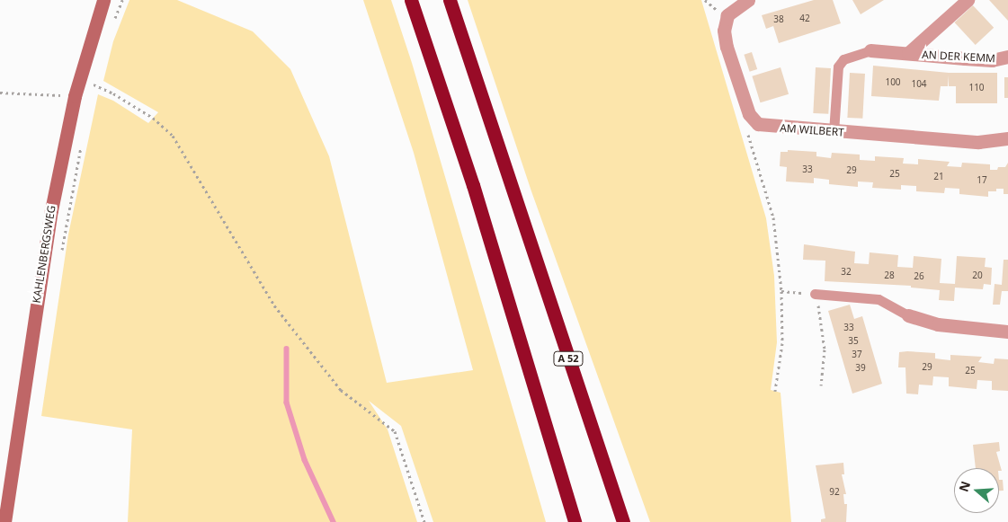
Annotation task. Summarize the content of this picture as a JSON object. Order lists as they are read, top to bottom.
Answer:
{
  "streets": {
    "highway": ["A 52"],
    "street": ["AN DER KEMM", "AM WILBERT", "KAHLENBERGSWEG"]
  },
  "crossings": [
    ["AN DER KEMM", "AM WILBERT"]
  ],
  "house_numbers": [
    "42",
    "38",
    "100",
    "104",
    "110",
    "33",
    "29",
    "25",
    "21",
    "17",
    "32",
    "28",
    "20",
    "26",
    "33",
    "35",
    "37",
    "29",
    "39",
    "25",
    "92"
  ],
  "north": "left"
}
